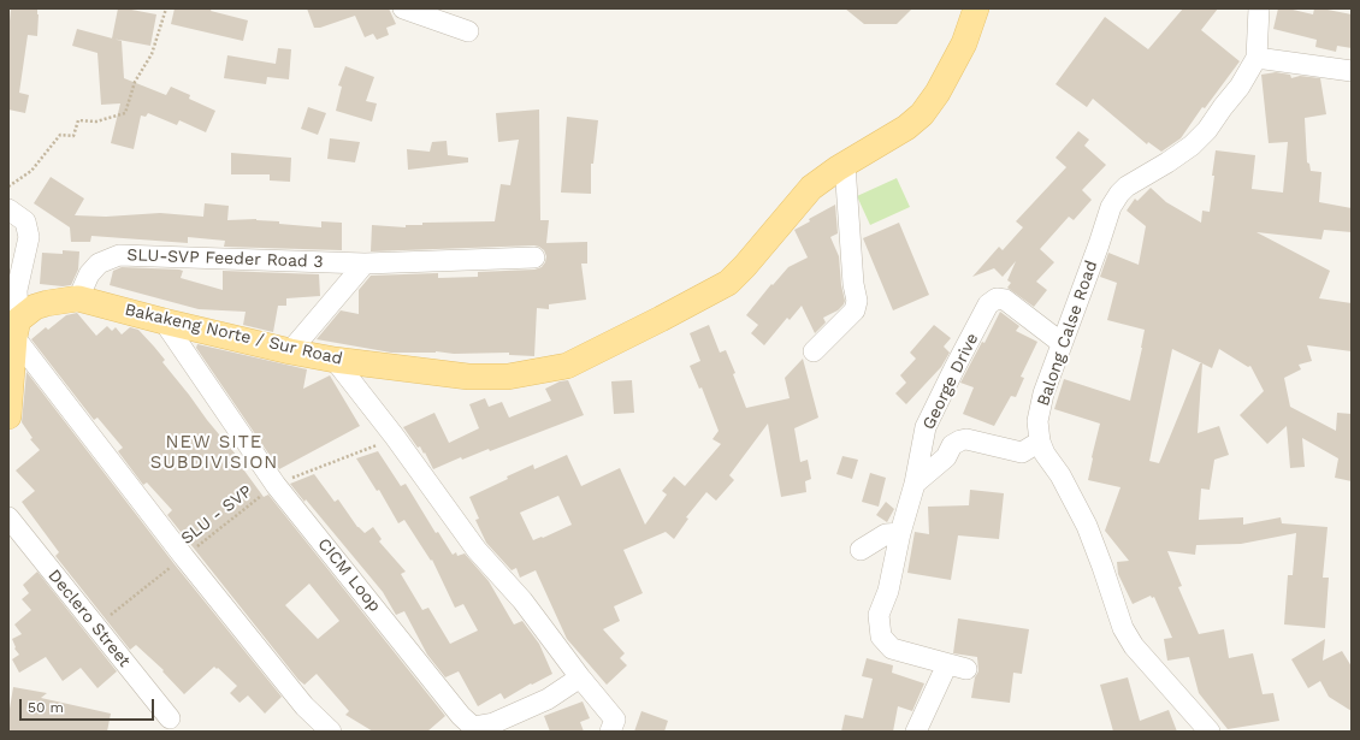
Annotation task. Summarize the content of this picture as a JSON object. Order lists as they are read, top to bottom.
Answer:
{
  "streets": {
    "main road": ["Bakakeng Norte / Sur Road"],
    "street": [
      "SLU-SVP Feeder Road 3",
      "Balong Calse Road",
      "George Drive",
      "CICM Loop",
      "Declero Street"
    ],
    "path": ["SLU - SVP"]
  },
  "crossings": [
    ["SLU-SVP Feeder Road 3", "Bakakeng Norte / Sur Road"],
    ["Balong Calse Road", "George Drive"],
    ["Bakakeng Norte / Sur Road", "CICM Loop"],
    ["SLU - SVP", "CICM Loop"],
    ["SLU - SVP", "Declero Street"]
  ],
  "districts": ["NEW SITE SUBDIVISION"],
  "scale_bar": "50 m"
}
